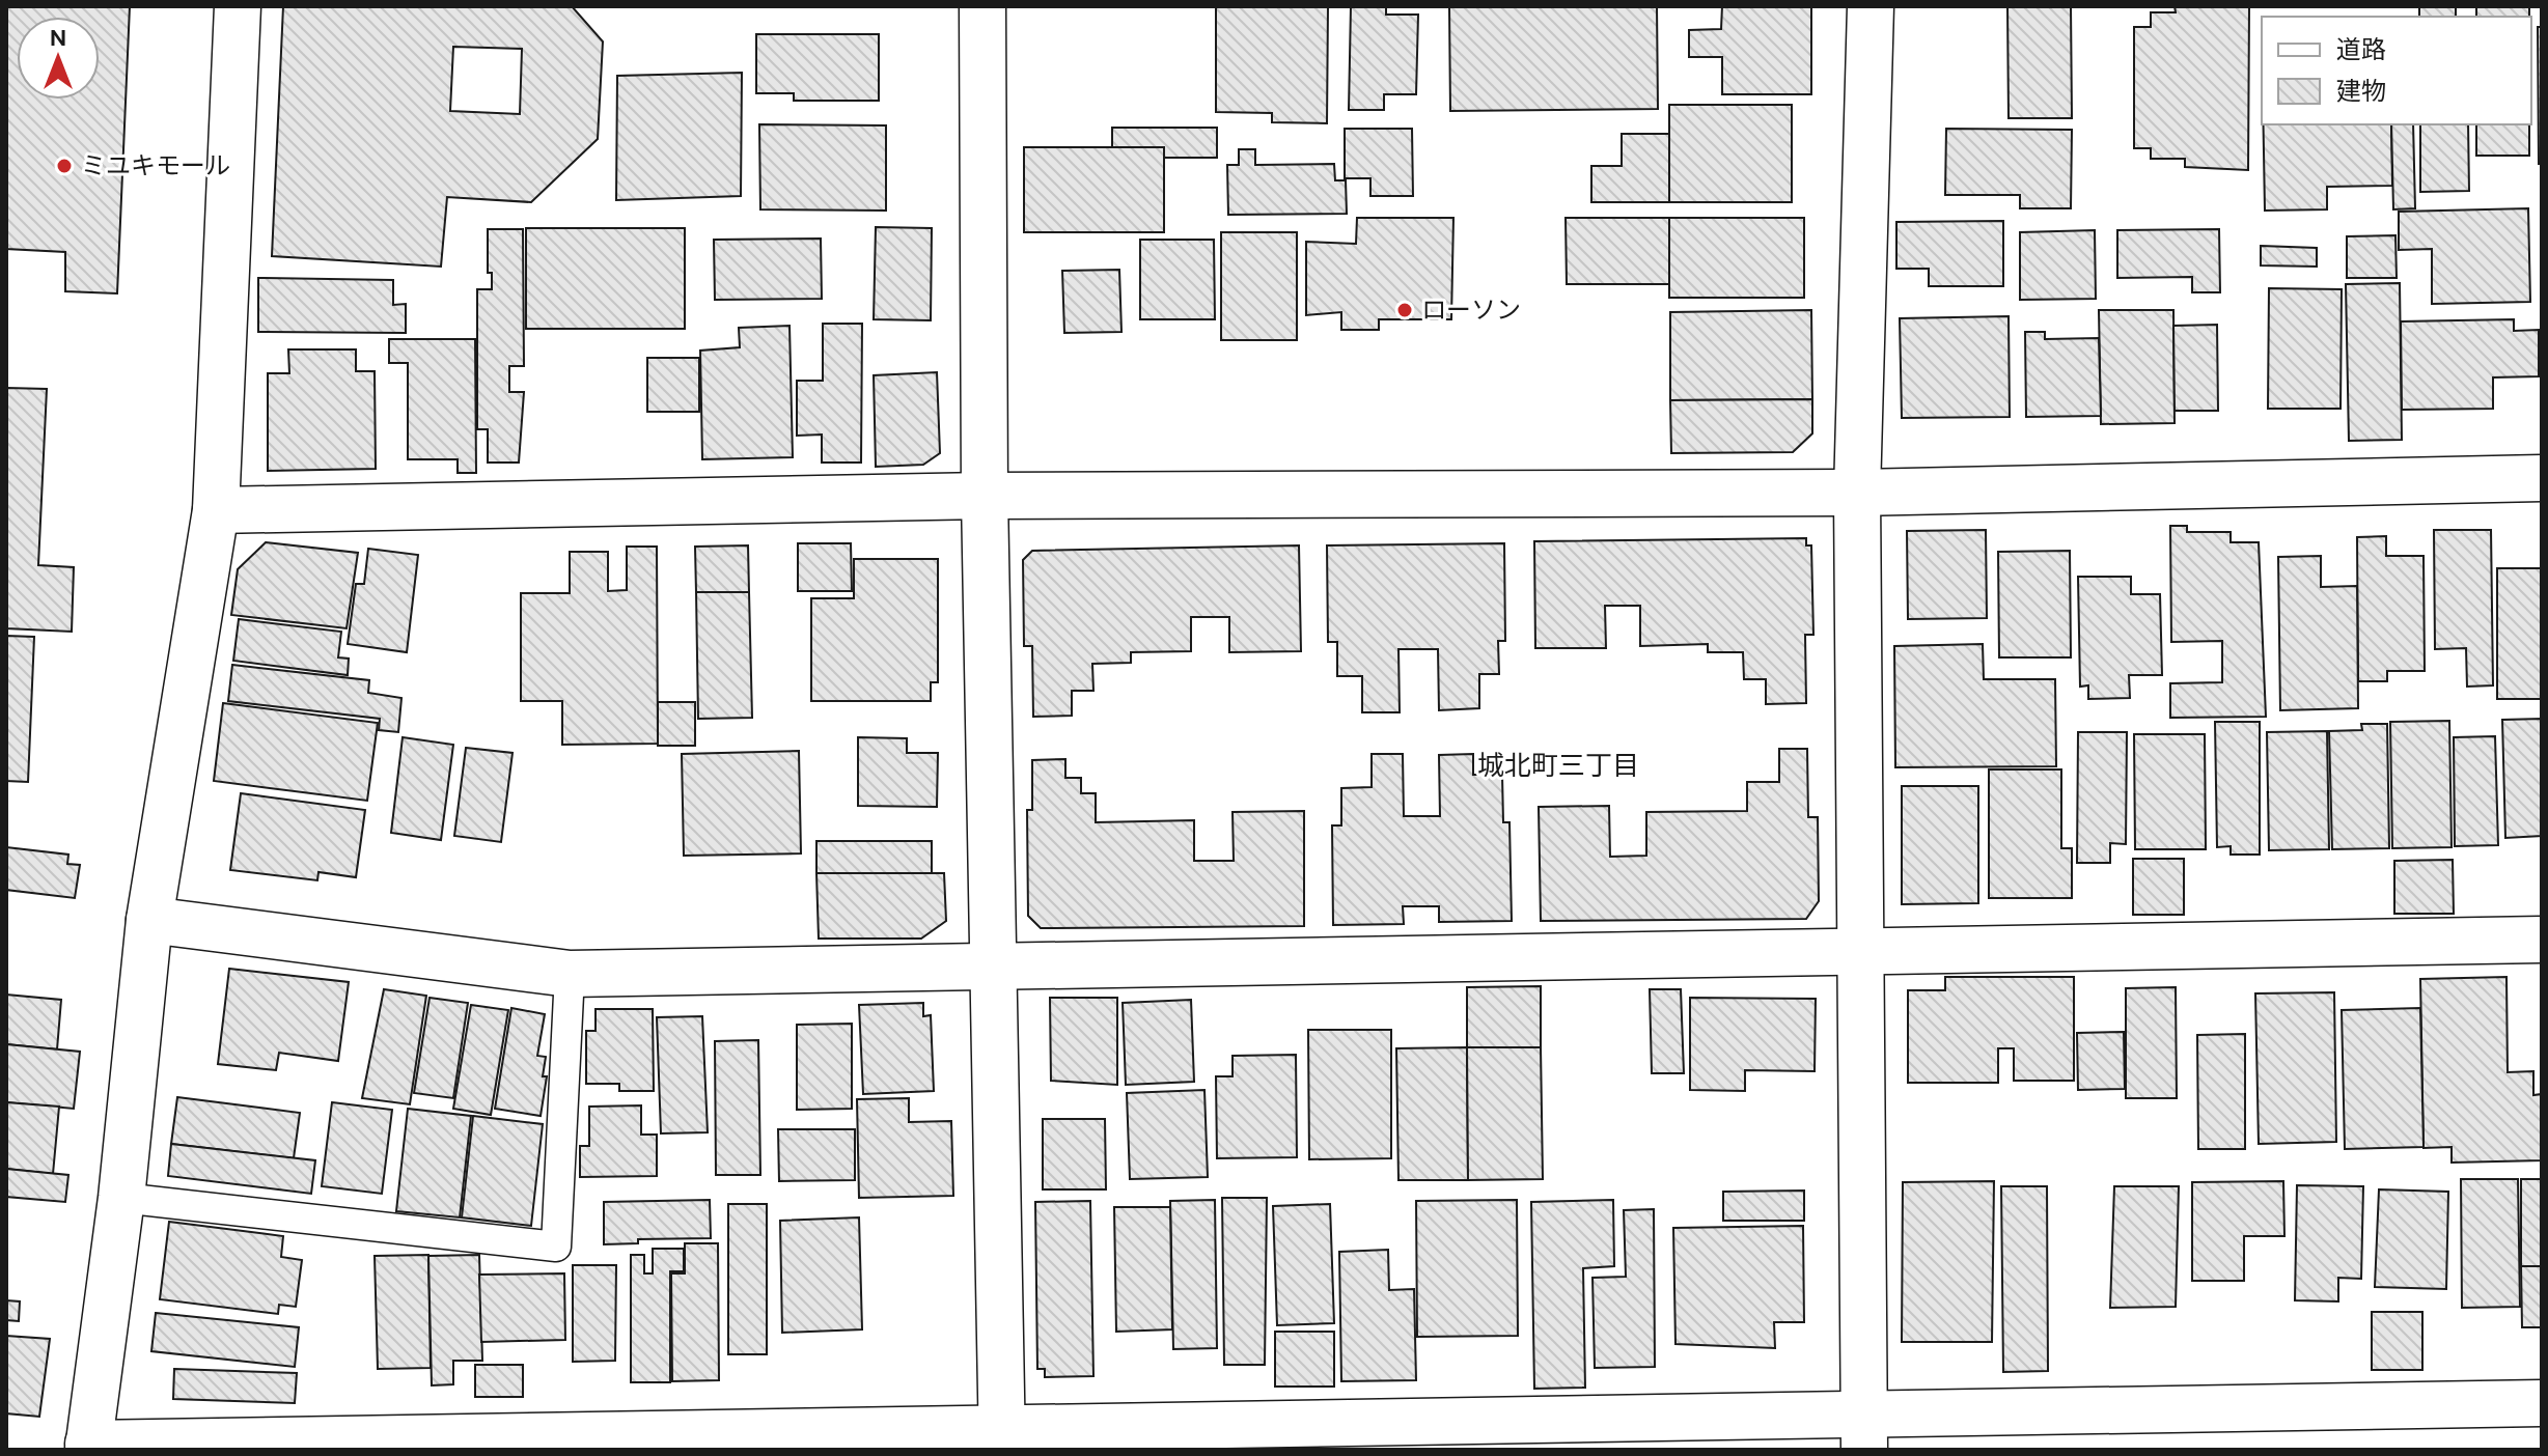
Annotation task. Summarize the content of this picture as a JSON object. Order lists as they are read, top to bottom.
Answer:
{
  "districts": ["城北町三丁目"],
  "places": ["ミユキモール", "ローソン"],
  "legend": ["道路", "建物"],
  "north": "top"
}
